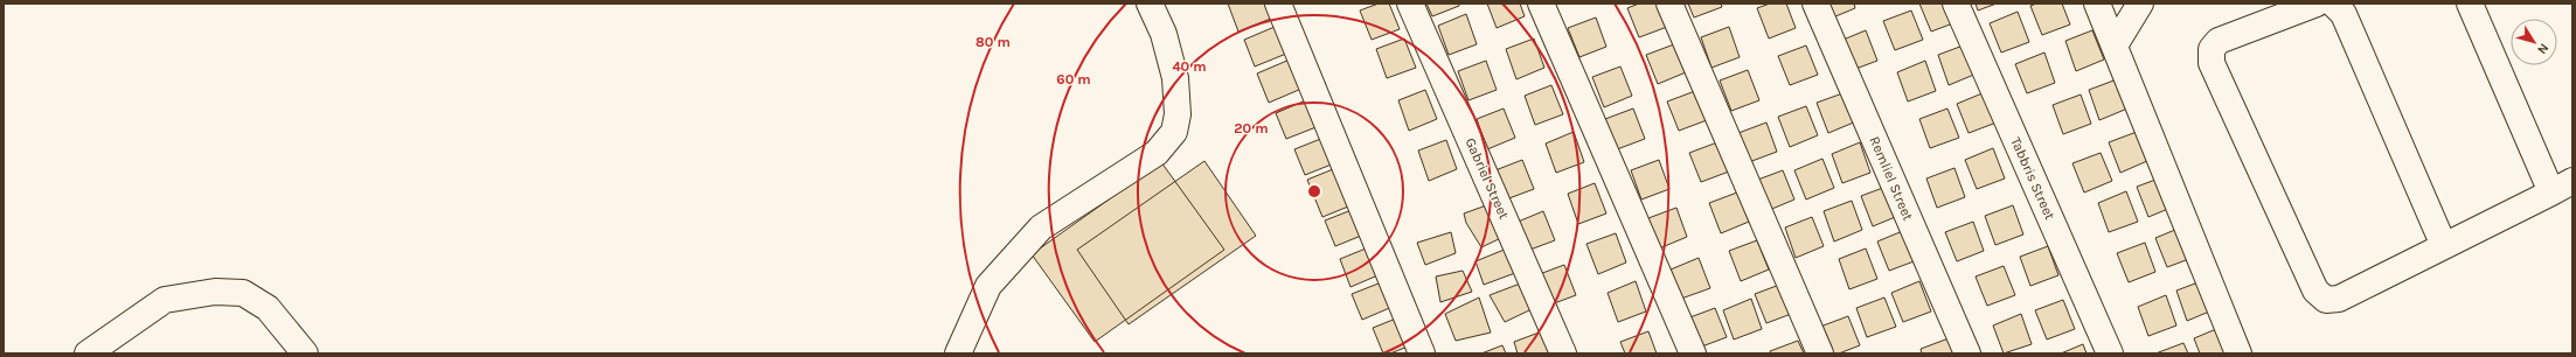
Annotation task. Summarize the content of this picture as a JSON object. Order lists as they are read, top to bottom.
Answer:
{
  "streets": {
    "street": ["Gabriel Street", "Remliel Street", "Tabbris Street"]
  },
  "north": "bottom right",
  "rings": [
    "80 m",
    "40 m",
    "60 m",
    "20 m"
  ]
}
